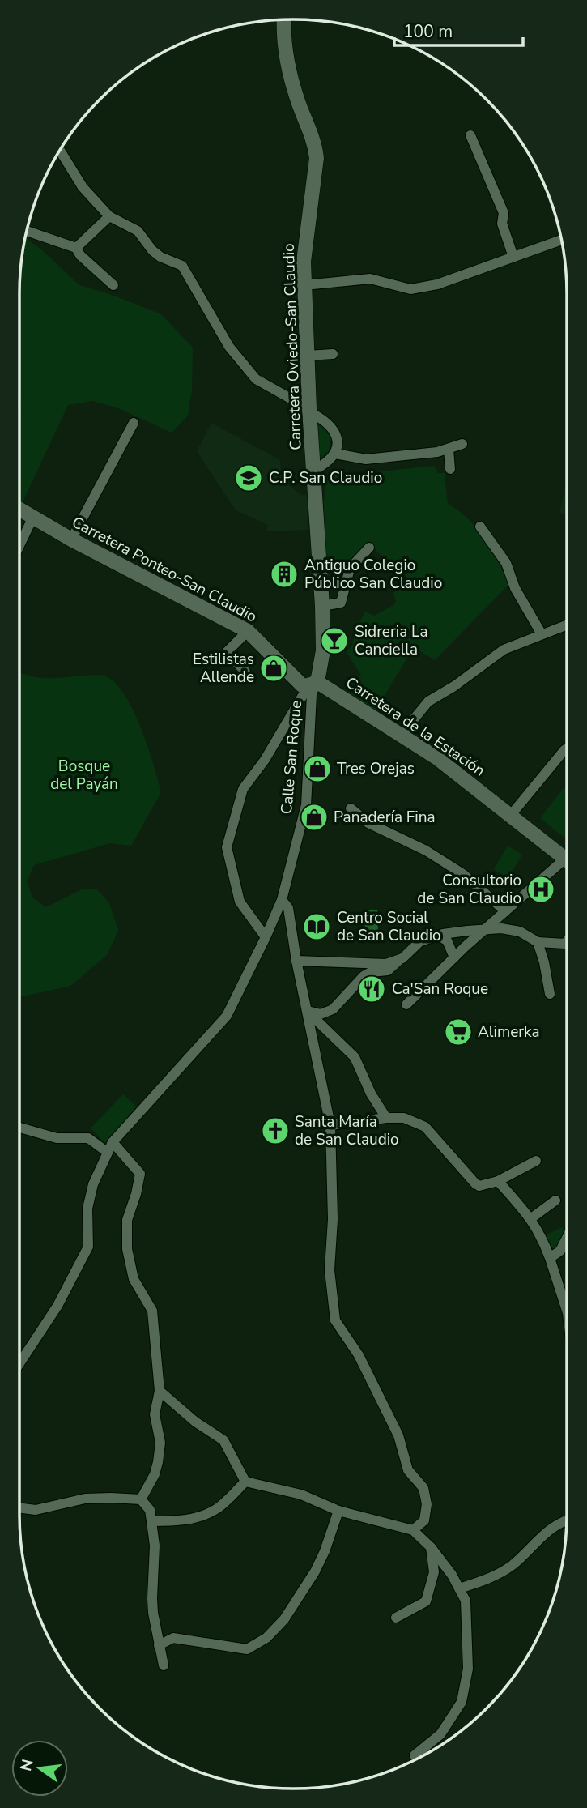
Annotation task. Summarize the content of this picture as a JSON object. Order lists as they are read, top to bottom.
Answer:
{
  "streets": {
    "street": [
      "Carretera Oviedo-San Claudio",
      "Carretera Ponteo-San Claudio",
      "Carretera de la Estación",
      "Calle San Roque"
    ]
  },
  "crossings": [
    ["Carretera Oviedo-San Claudio", "Carretera Ponteo-San Claudio"],
    ["Carretera Oviedo-San Claudio", "Carretera de la Estación"],
    ["Carretera Oviedo-San Claudio", "Calle San Roque"],
    ["Carretera Ponteo-San Claudio", "Carretera de la Estación"],
    ["Carretera Ponteo-San Claudio", "Calle San Roque"],
    ["Carretera de la Estación", "Calle San Roque"]
  ],
  "parks": ["Bosque del Payán"],
  "places": {
    "school or university": ["C.P. San Claudio"],
    "building": ["Antiguo Colegio Público San Claudio"],
    "bar": ["Sidreria La Canciella"],
    "shop": ["Estilistas Allende", "Tres Orejas", "Panadería Fina"],
    "hospital": ["Consultorio de San Claudio"],
    "library": ["Centro Social de San Claudio"],
    "restaurant": ["Ca'San Roque"],
    "supermarket": ["Alimerka"],
    "church": ["Santa María de San Claudio"]
  },
  "scale_bar": "100 m",
  "north": "left"
}
